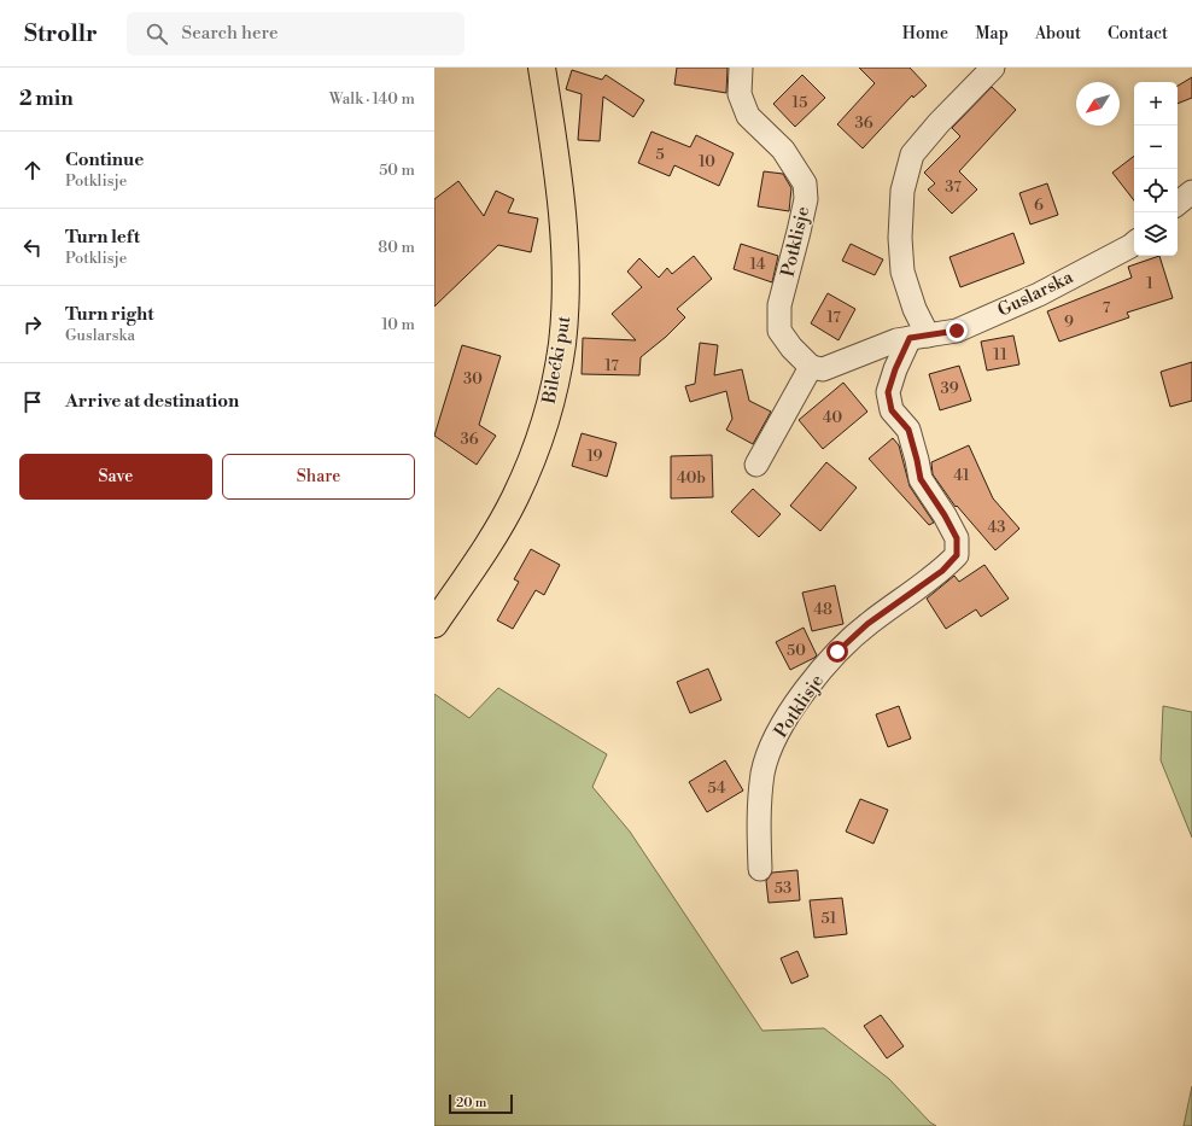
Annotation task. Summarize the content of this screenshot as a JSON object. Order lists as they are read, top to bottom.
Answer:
{
  "streets": {
    "main road": ["Bilećki put"],
    "street": ["Potklisje", "Guslarska"]
  },
  "crossings": [
    ["Potklisje", "Guslarska"]
  ],
  "house_numbers": [
    "15",
    "36",
    "5",
    "10",
    "37",
    "6",
    "14",
    "1",
    "7",
    "17",
    "9",
    "11",
    "17",
    "30",
    "39",
    "40",
    "36",
    "19",
    "41",
    "40b",
    "43",
    "48",
    "50",
    "54",
    "53",
    "51"
  ],
  "scale_bar": "20 m",
  "north": "bottom left",
  "page": {
    "header": "Strollr",
    "search": "Search here",
    "nav": [
      "Home",
      "Map",
      "About",
      "Contact"
    ],
    "heading": ["2 min", "Walk · 140 m"],
    "map_buttons": ["+", "−"],
    "list": [
      ["Continue", "Potklisje", "50 m"],
      ["Turn left", "Potklisje", "80 m"],
      ["Turn right", "Guslarska", "10 m"],
      "Arrive at destination"
    ],
    "buttons": ["Save", "Share"],
    "scale": "20 m"
  }
}
